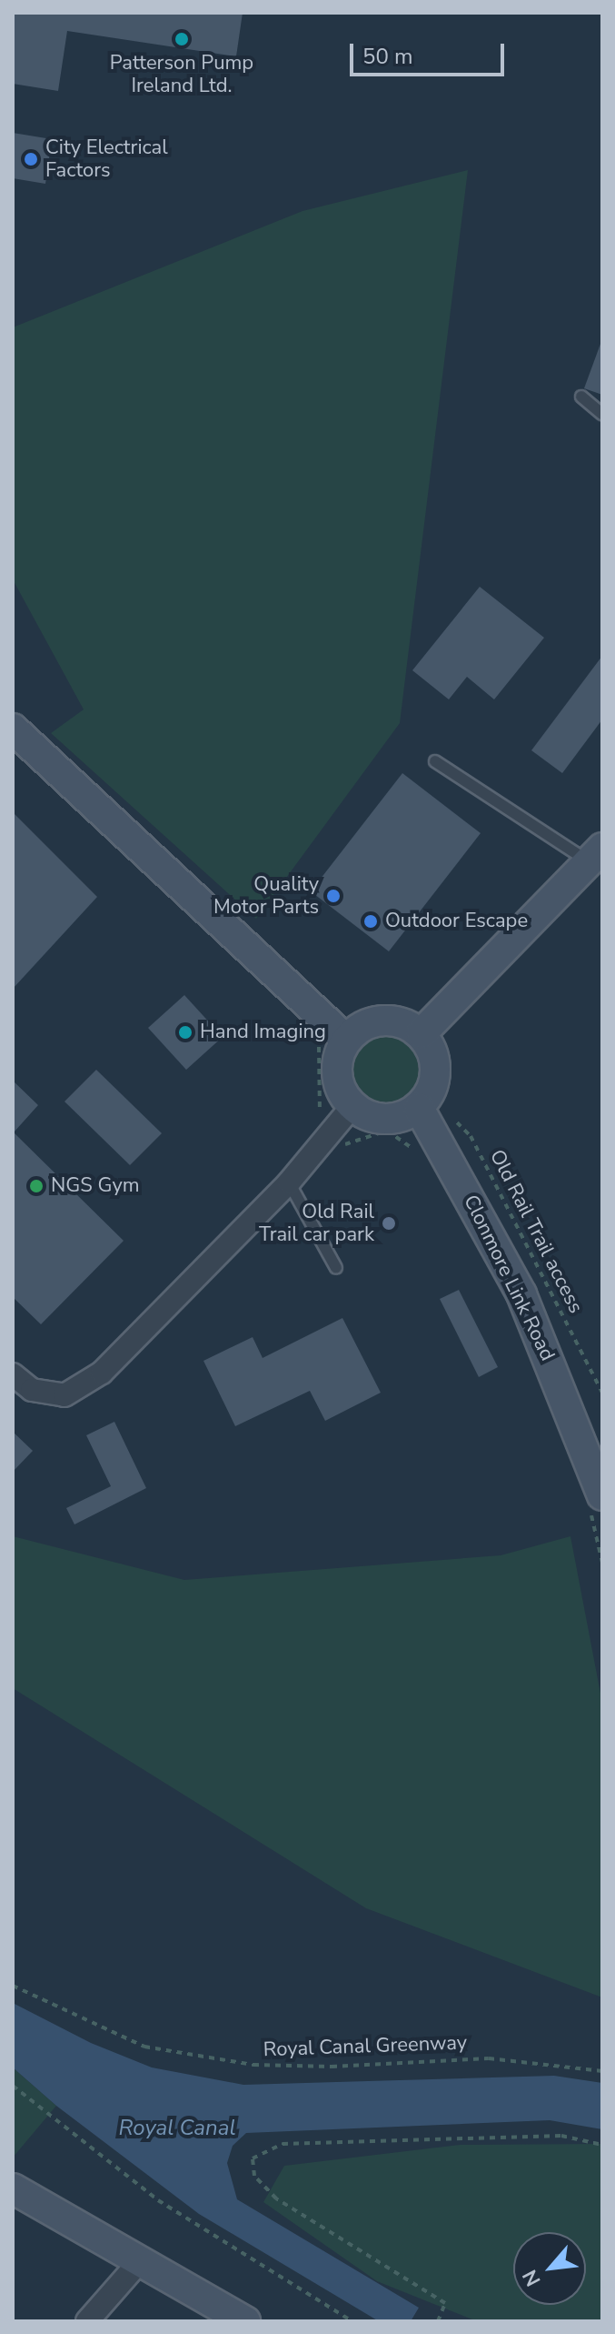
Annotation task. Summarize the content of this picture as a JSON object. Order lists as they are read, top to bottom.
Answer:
{
  "streets": {
    "main road": ["Clonmore Link Road"],
    "path": ["Old Rail Trail access", "Royal Canal Greenway"]
  },
  "crossings": [
    ["Old Rail Trail access", "Clonmore Link Road"]
  ],
  "water": ["Royal Canal"],
  "places": [
    "Patterson Pump Ireland Ltd.",
    "City Electrical Factors",
    "Quality Motor Parts",
    "Outdoor Escape",
    "Hand Imaging",
    "NGS Gym",
    "Old Rail Trail car park"
  ],
  "scale_bar": "50 m",
  "north": "bottom left"
}
